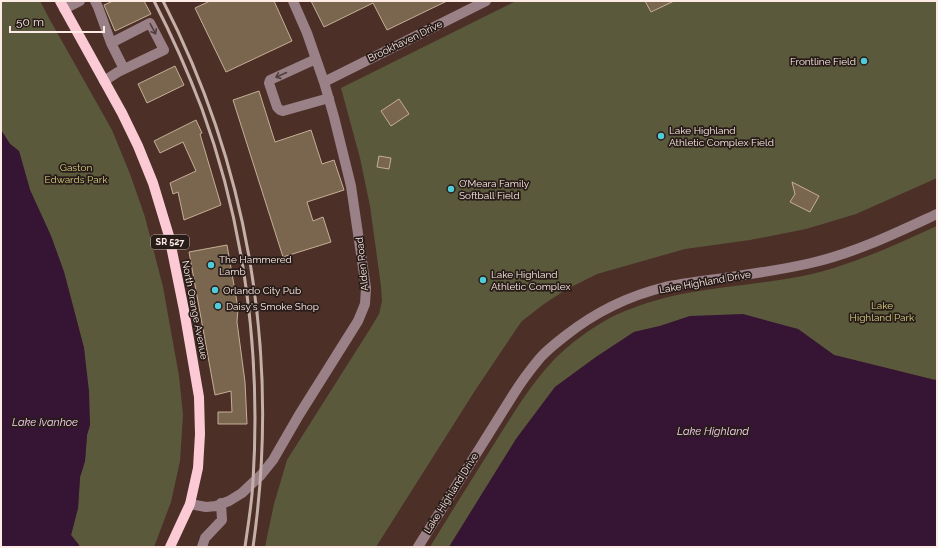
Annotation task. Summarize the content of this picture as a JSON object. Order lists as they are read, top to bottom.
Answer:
{
  "streets": {
    "main road": ["SR 527", "North Orange Avenue"],
    "street": ["Brookhaven Drive", "Alden Road", "Lake Highland Drive"]
  },
  "crossings": [
    ["Brookhaven Drive", "Alden Road"],
    ["Alden Road", "North Orange Avenue"]
  ],
  "water": ["Lake Ivanhoe", "Lake Highland"],
  "parks": ["Gaston Edwards Park", "Lake Highland Park"],
  "places": [
    "Frontline Field",
    "Lake Highland Athletic Complex Field",
    "O’Meara Family Softball Field",
    "The Hammered Lamb",
    "Lake Highland Athletic Complex",
    "Orlando City Pub",
    "Daisy's Smoke Shop"
  ],
  "scale_bar": "50 m"
}
